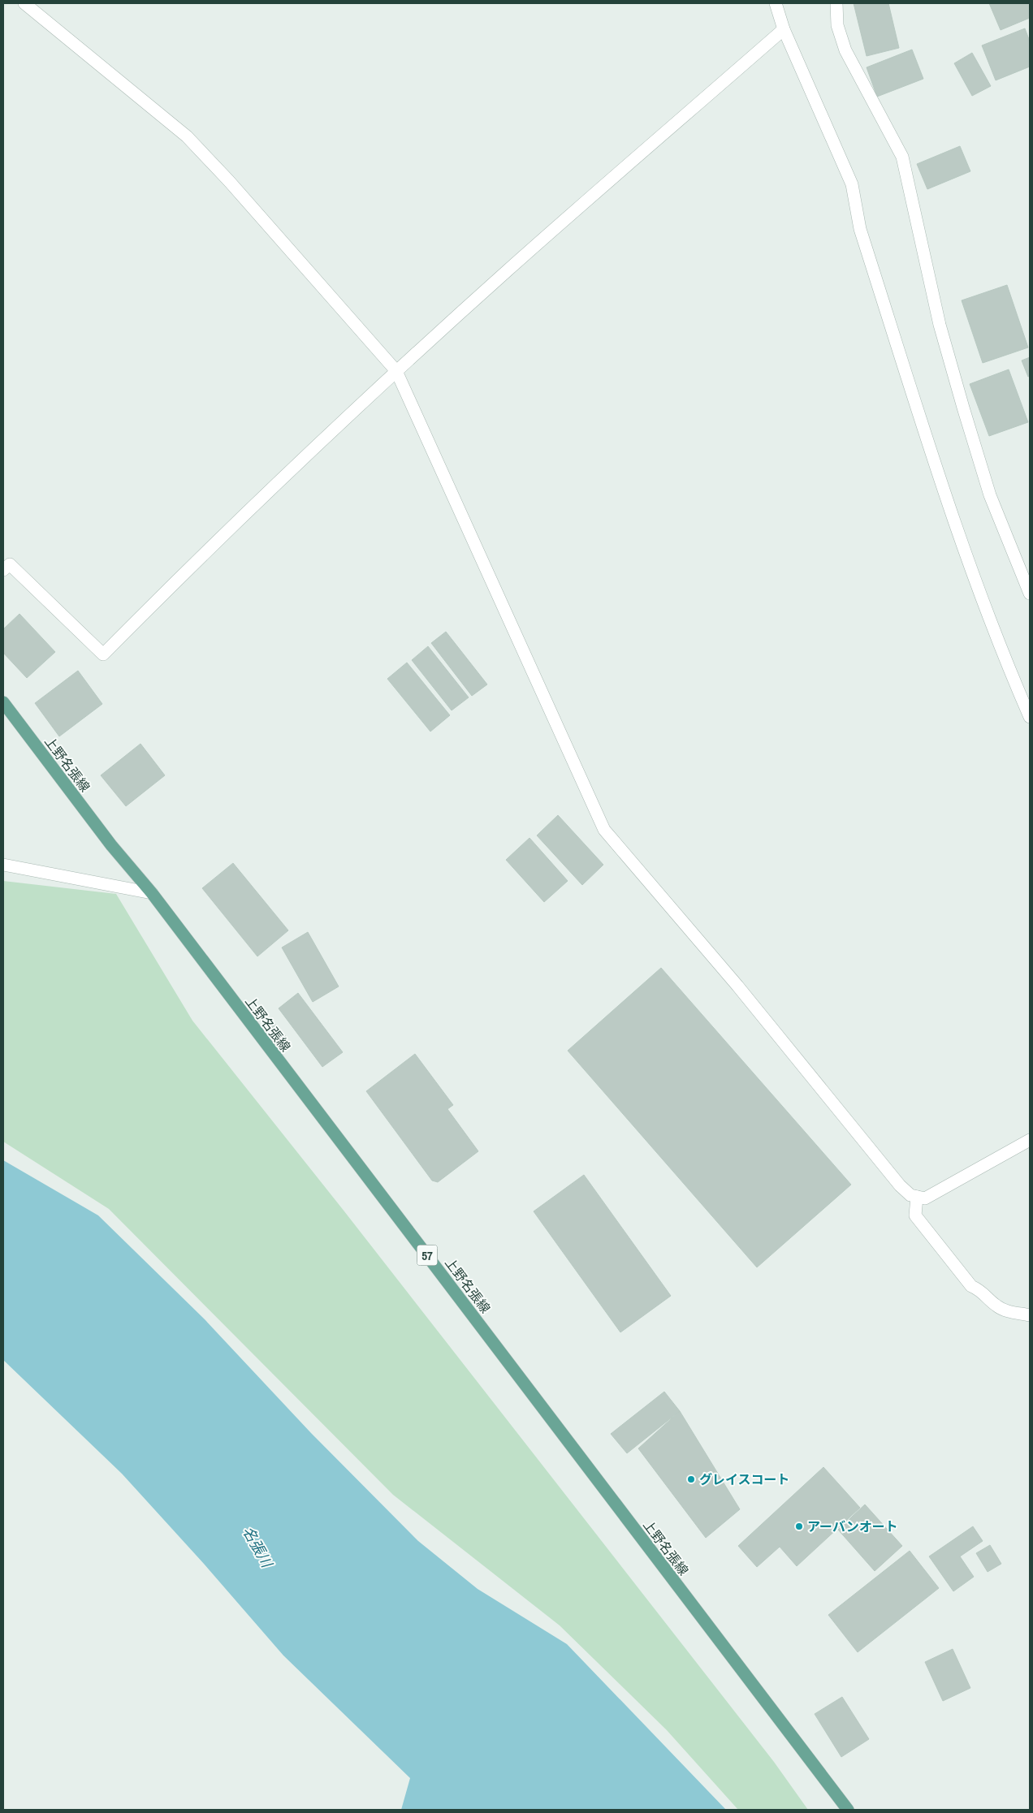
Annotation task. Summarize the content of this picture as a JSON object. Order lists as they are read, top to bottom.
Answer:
{
  "streets": {
    "main road": ["上野名張線", "57"]
  },
  "water": ["名張川"],
  "places": ["グレイスコート", "アーバンオート"]
}
